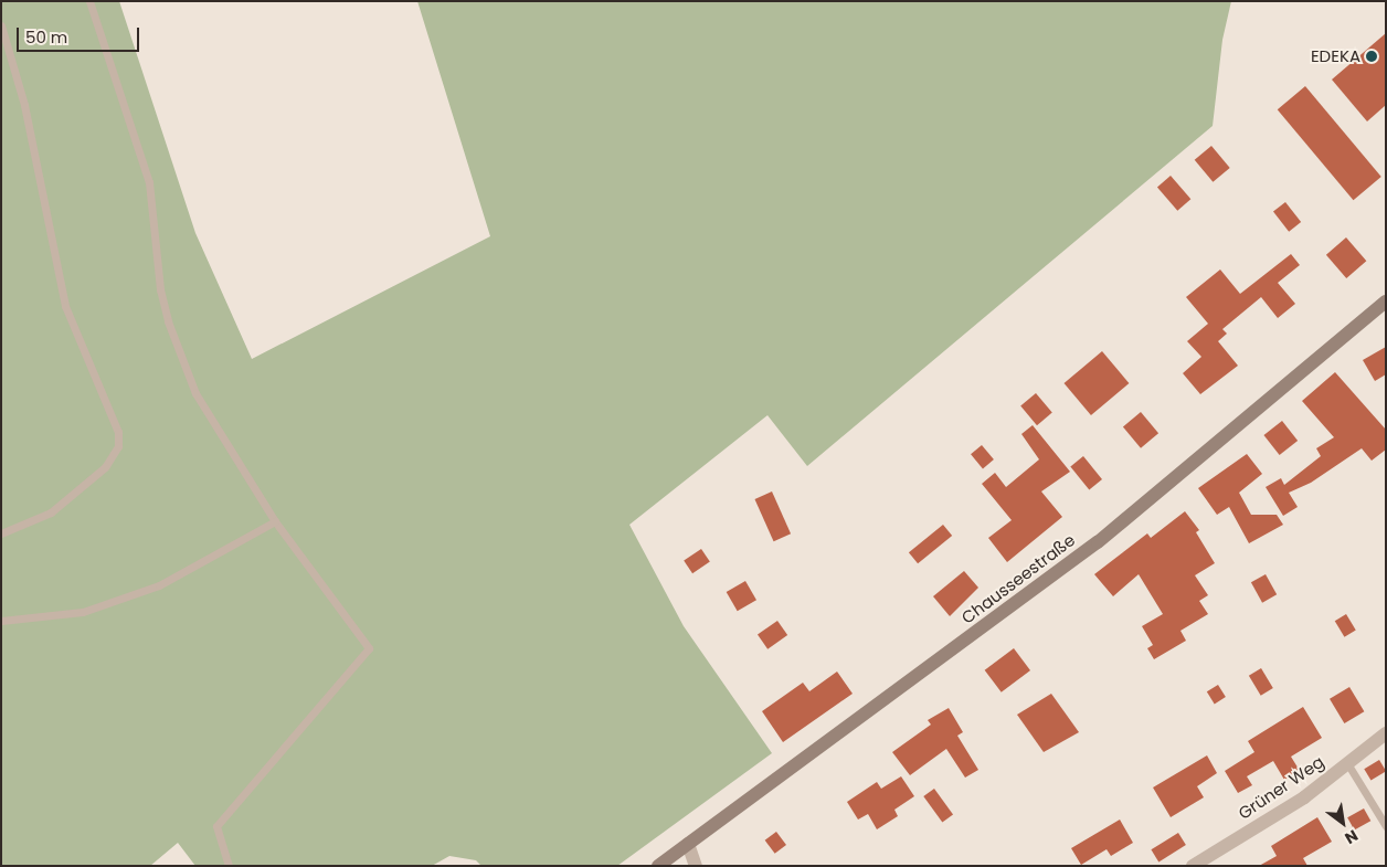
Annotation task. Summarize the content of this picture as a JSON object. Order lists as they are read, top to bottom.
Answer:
{
  "streets": {
    "main road": ["Chausseestraße"],
    "street": ["Grüner Weg"]
  },
  "places": ["EDEKA"],
  "scale_bar": "50 m",
  "north": "bottom right"
}
